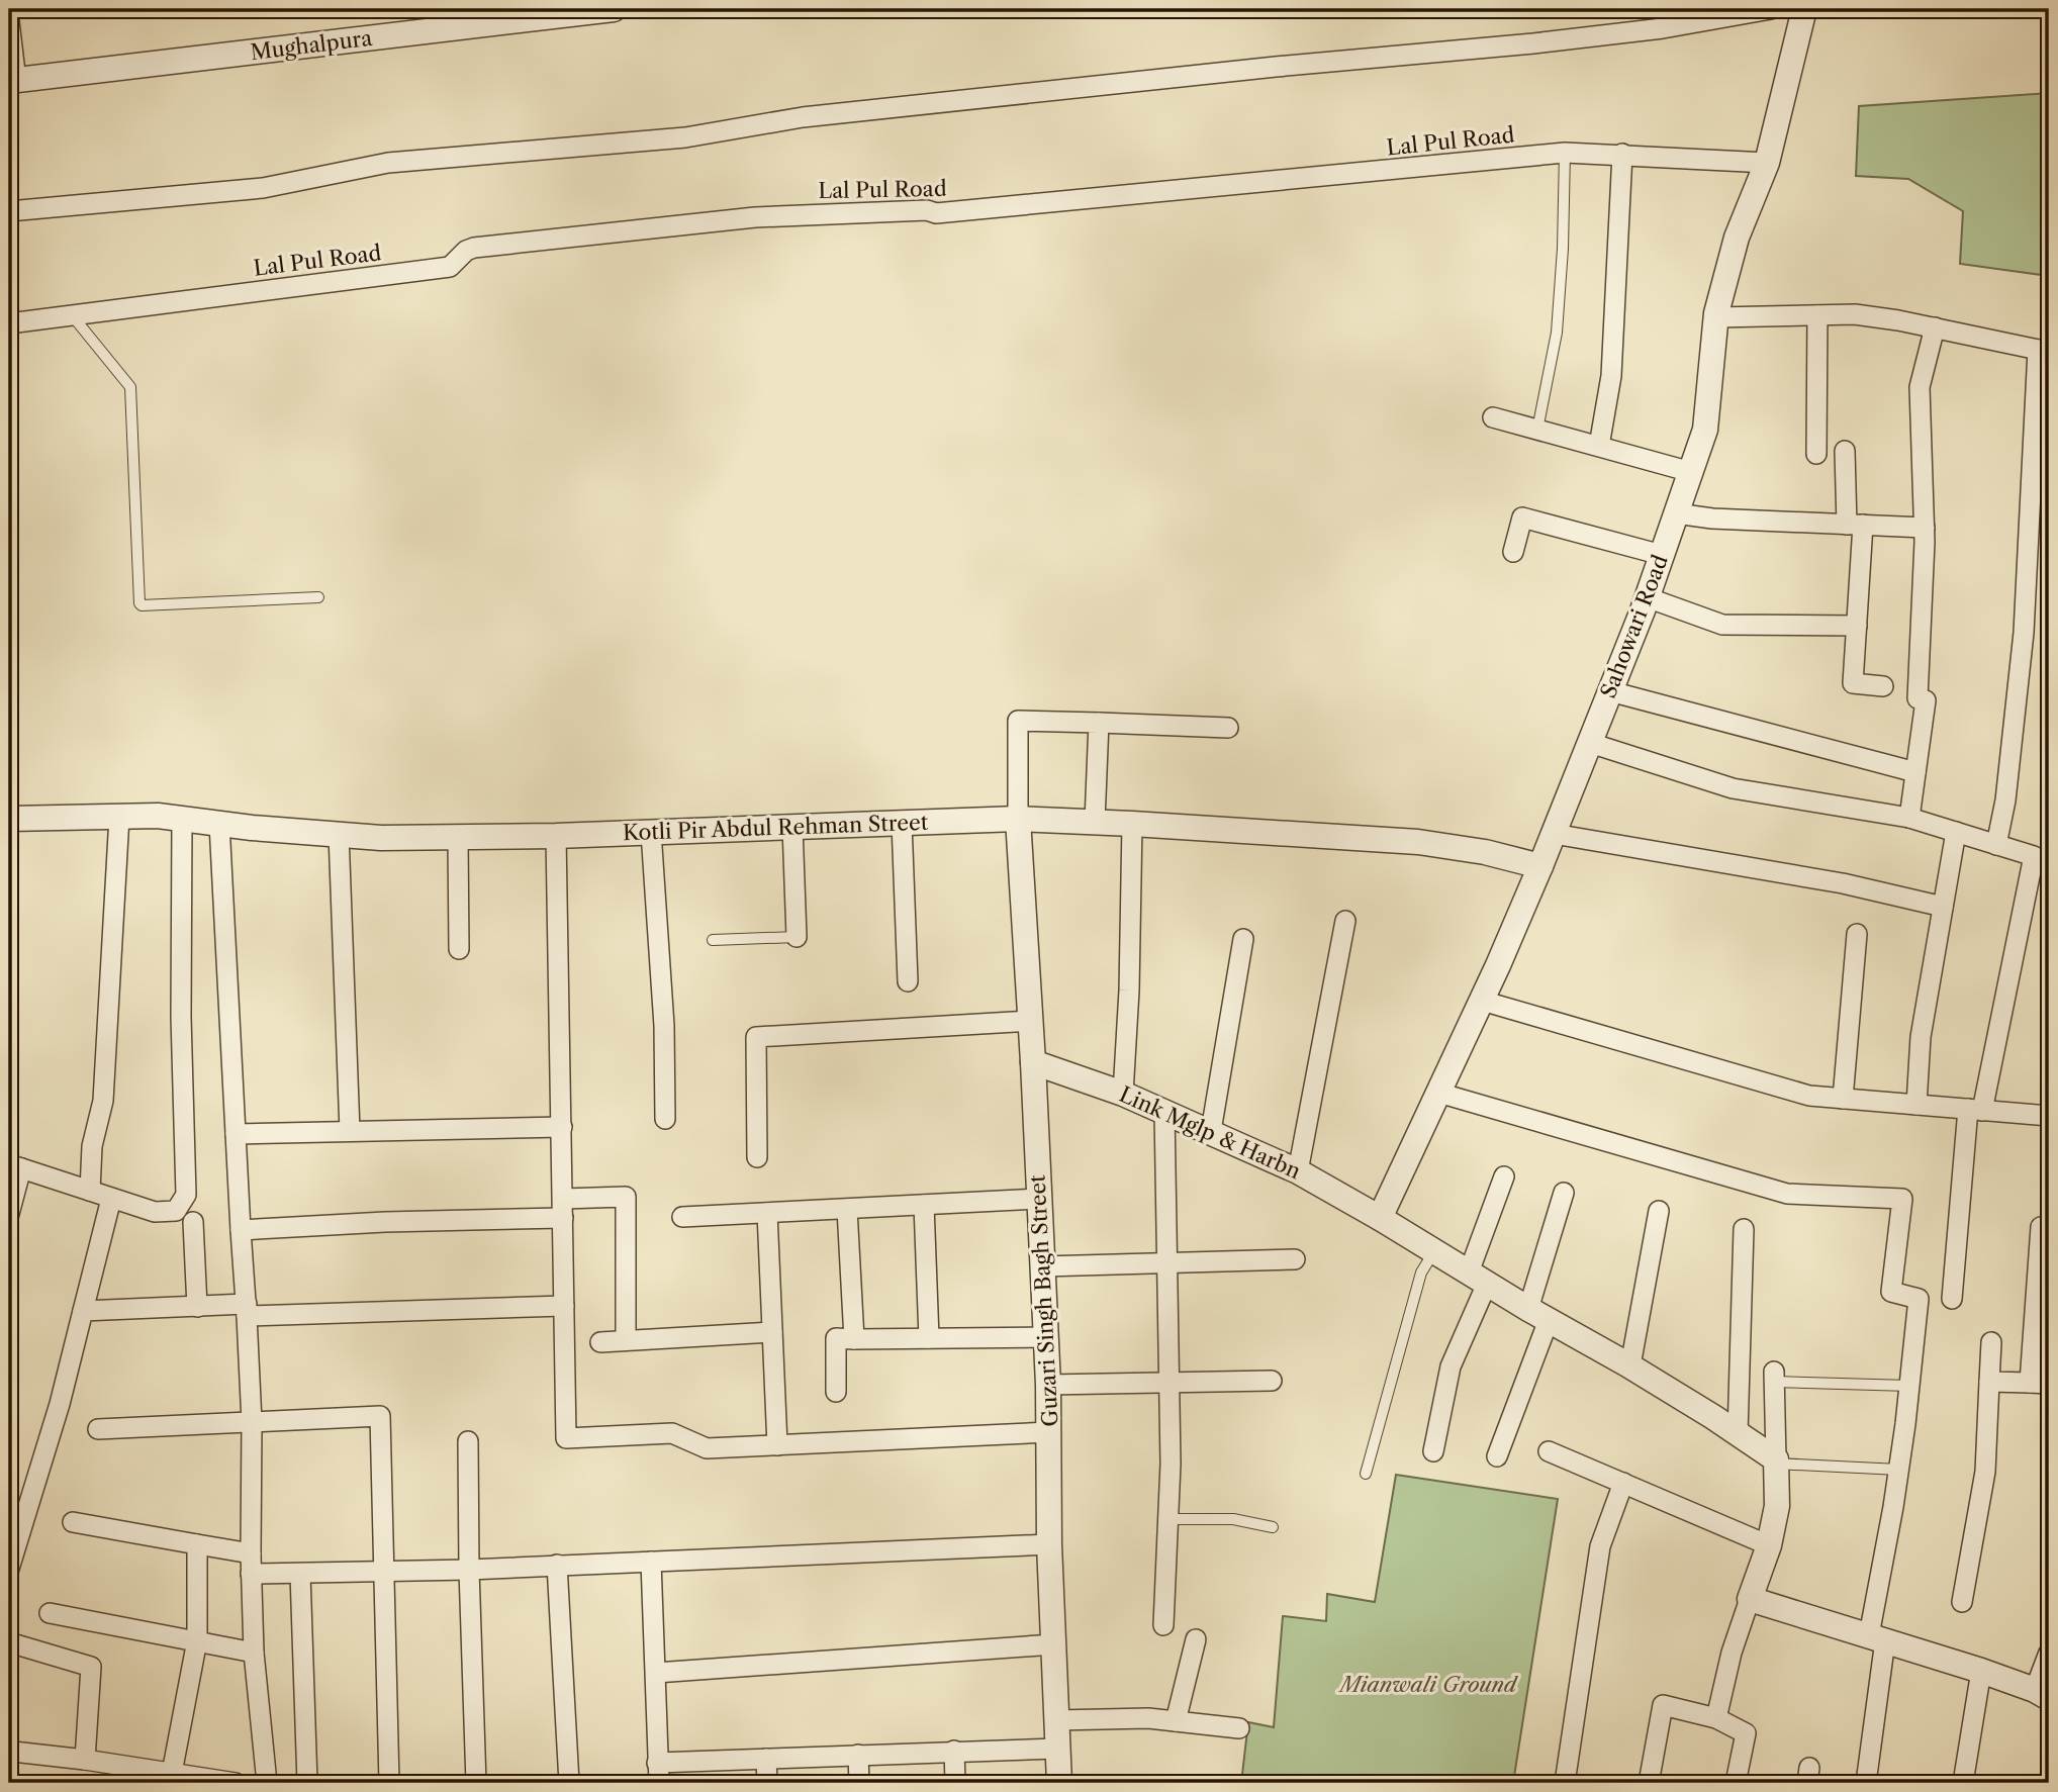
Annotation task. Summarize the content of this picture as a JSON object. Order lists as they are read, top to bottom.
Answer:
{
  "streets": {
    "street": [
      "Mughalpura",
      "Lal Pul Road",
      "Sahowari Road",
      "Kotli Pir Abdul Rehman Street",
      "Link Mglp & Harbn",
      "Guzari Singh Bagh Street"
    ]
  },
  "crossings": [
    ["Lal Pul Road", "Sahowari Road"],
    ["Sahowari Road", "Kotli Pir Abdul Rehman Street"],
    ["Sahowari Road", "Link Mglp & Harbn"],
    ["Kotli Pir Abdul Rehman Street", "Guzari Singh Bagh Street"],
    ["Link Mglp & Harbn", "Guzari Singh Bagh Street"]
  ],
  "parks": ["Mianwali Ground"]
}
